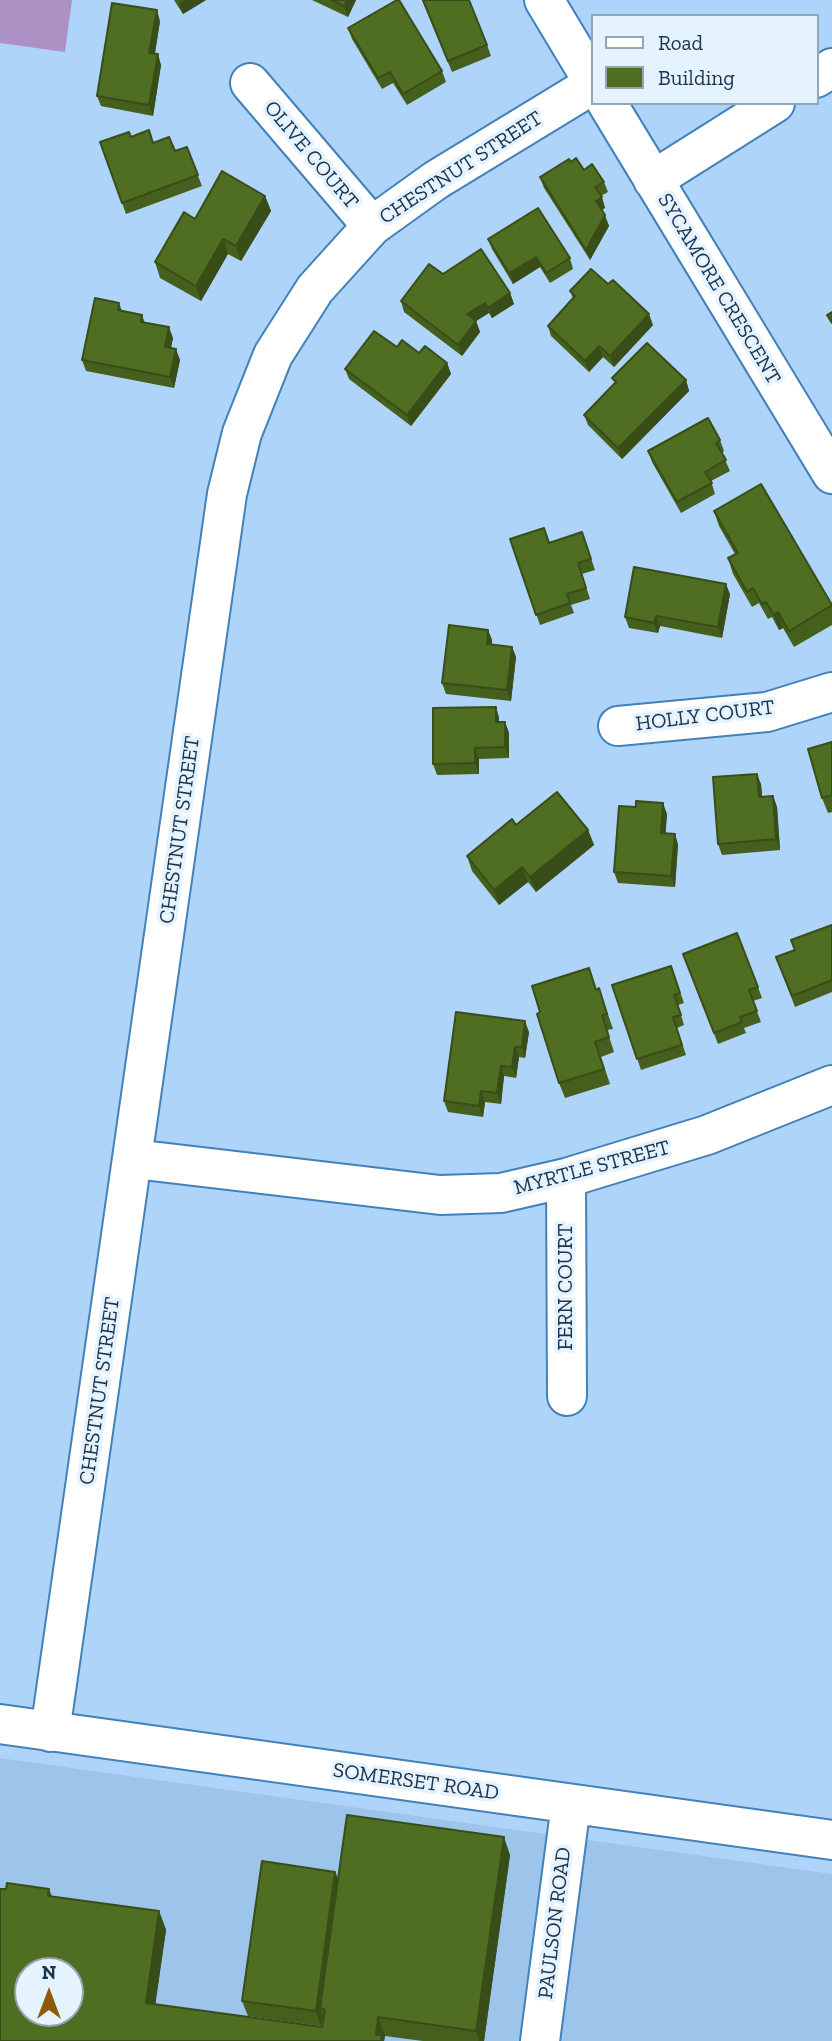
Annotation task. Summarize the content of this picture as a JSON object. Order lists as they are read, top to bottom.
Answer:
{
  "streets": {
    "street": [
      "OLIVE COURT",
      "CHESTNUT STREET",
      "SYCAMORE CRESCENT",
      "HOLLY COURT",
      "MYRTLE STREET",
      "FERN COURT",
      "SOMERSET ROAD",
      "PAULSON ROAD"
    ]
  },
  "crossings": [
    ["OLIVE COURT", "CHESTNUT STREET"],
    ["CHESTNUT STREET", "MYRTLE STREET"],
    ["CHESTNUT STREET", "SOMERSET ROAD"],
    ["MYRTLE STREET", "FERN COURT"],
    ["SOMERSET ROAD", "PAULSON ROAD"]
  ],
  "legend": ["Road", "Building"],
  "north": "top"
}
